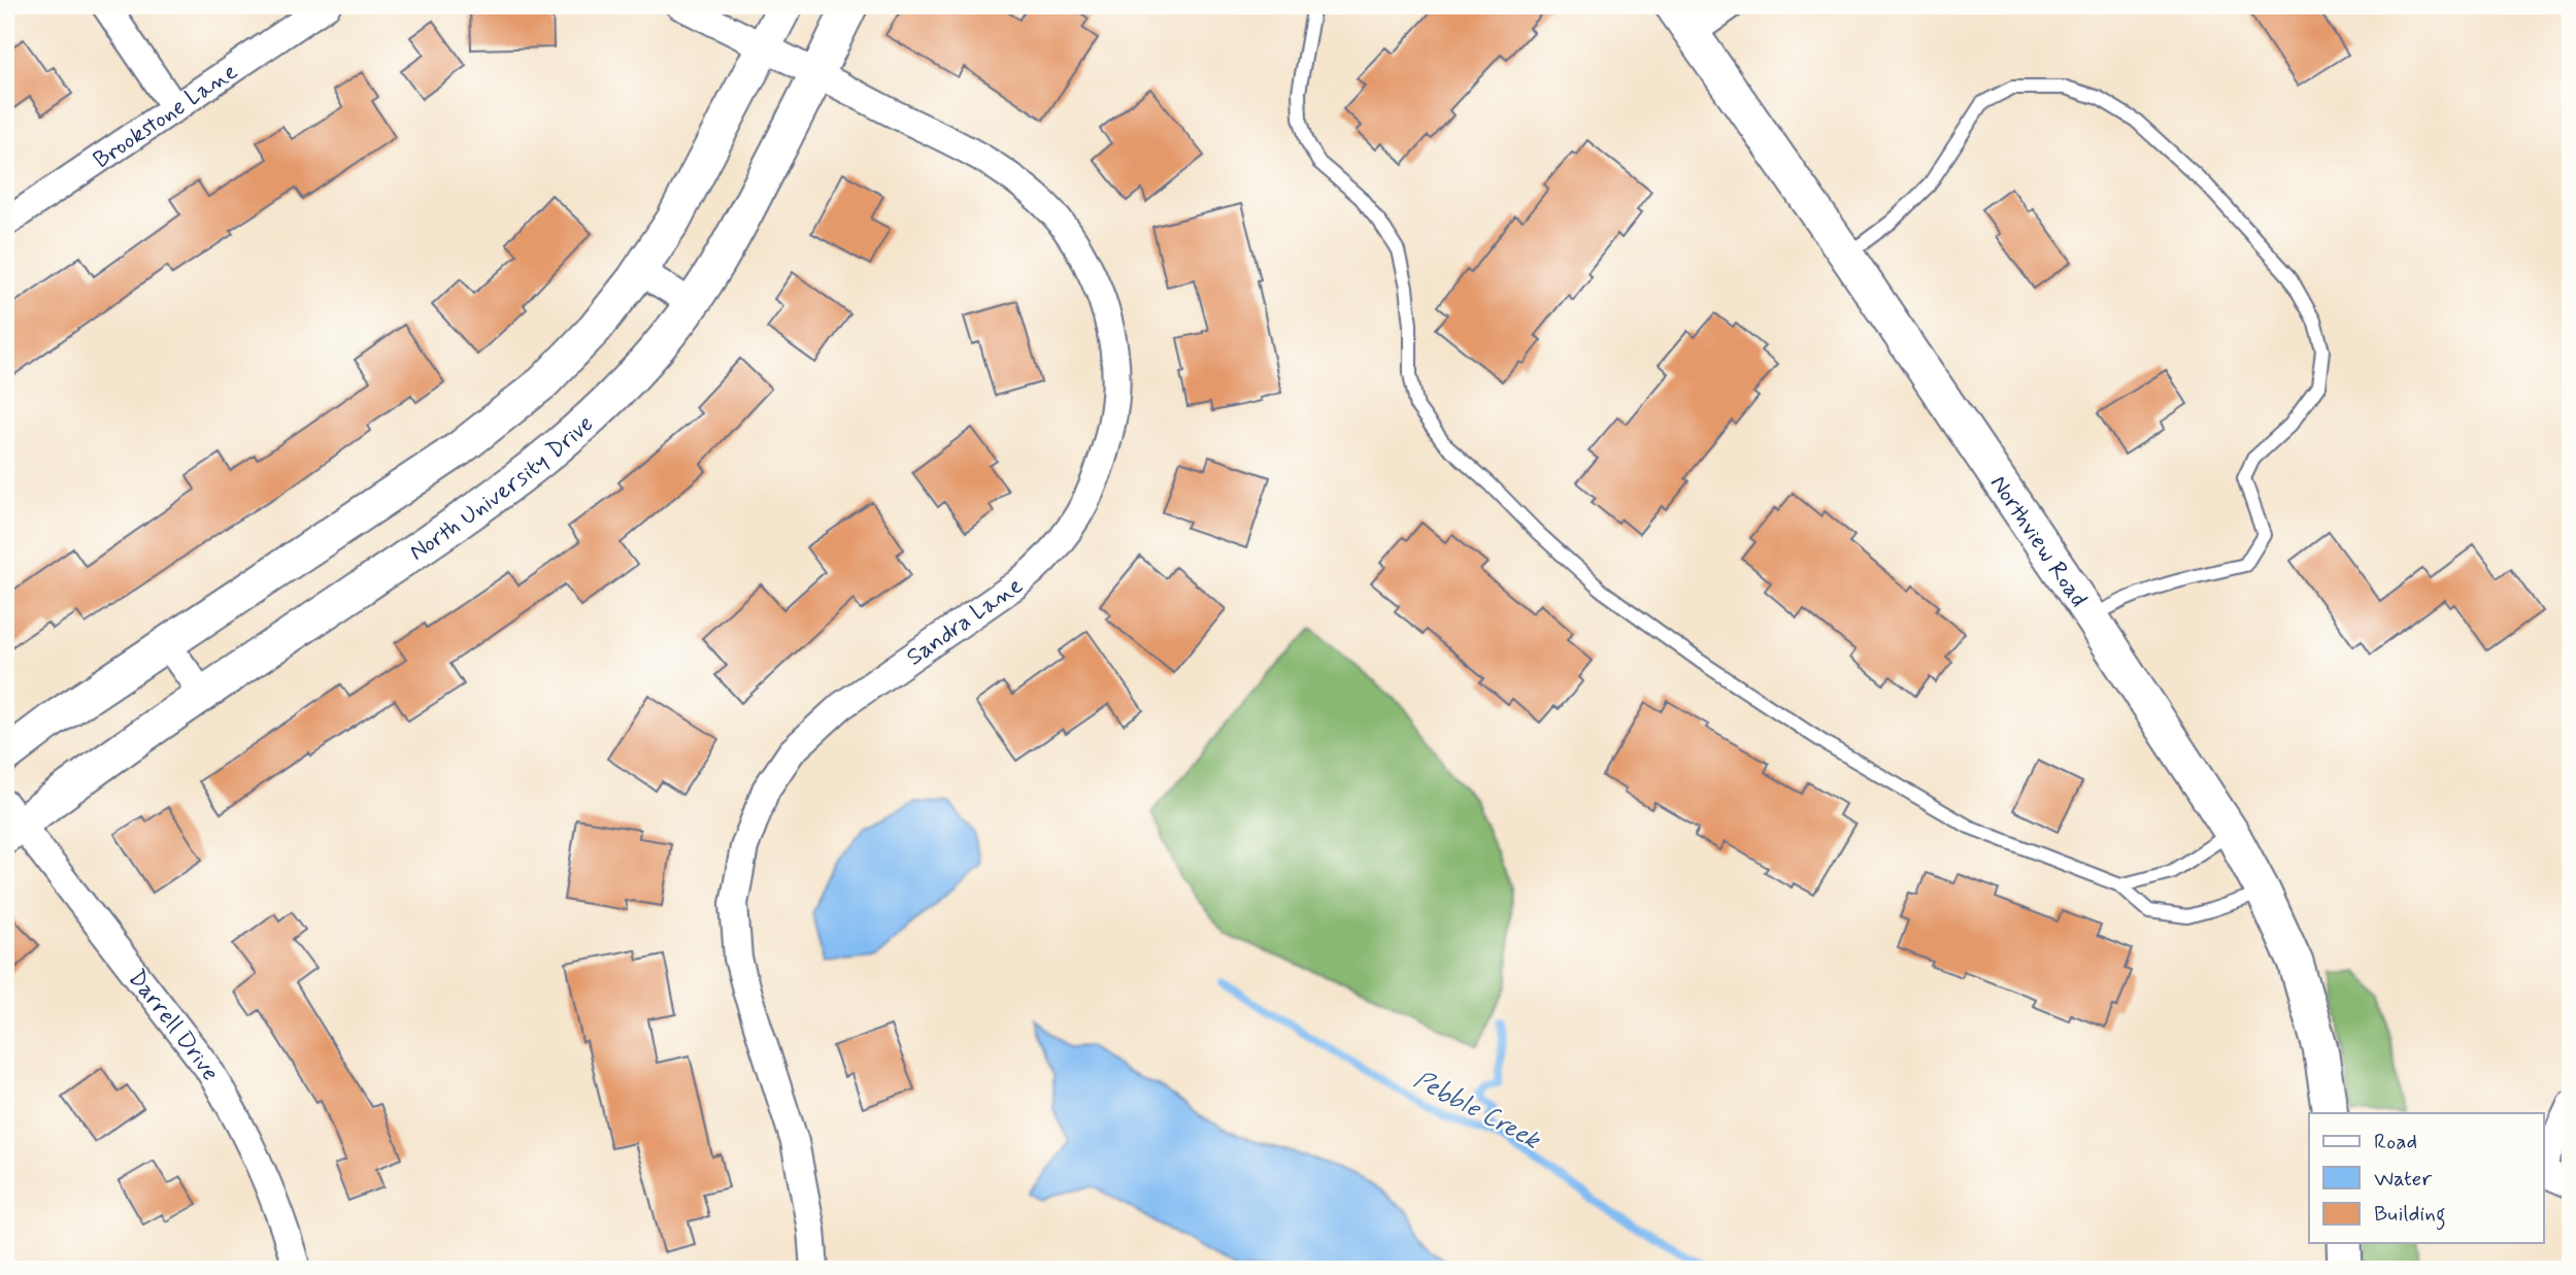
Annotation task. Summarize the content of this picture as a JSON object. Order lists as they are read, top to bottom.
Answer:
{
  "streets": {
    "street": [
      "Brookstone Lane",
      "North University Drive",
      "Northview Road",
      "Sandra Lane",
      "Darrell Drive"
    ]
  },
  "crossings": [
    ["North University Drive", "Sandra Lane"],
    ["North University Drive", "Darrell Drive"]
  ],
  "water": ["Pebble Creek"],
  "legend": ["Road", "Water", "Building"]
}
